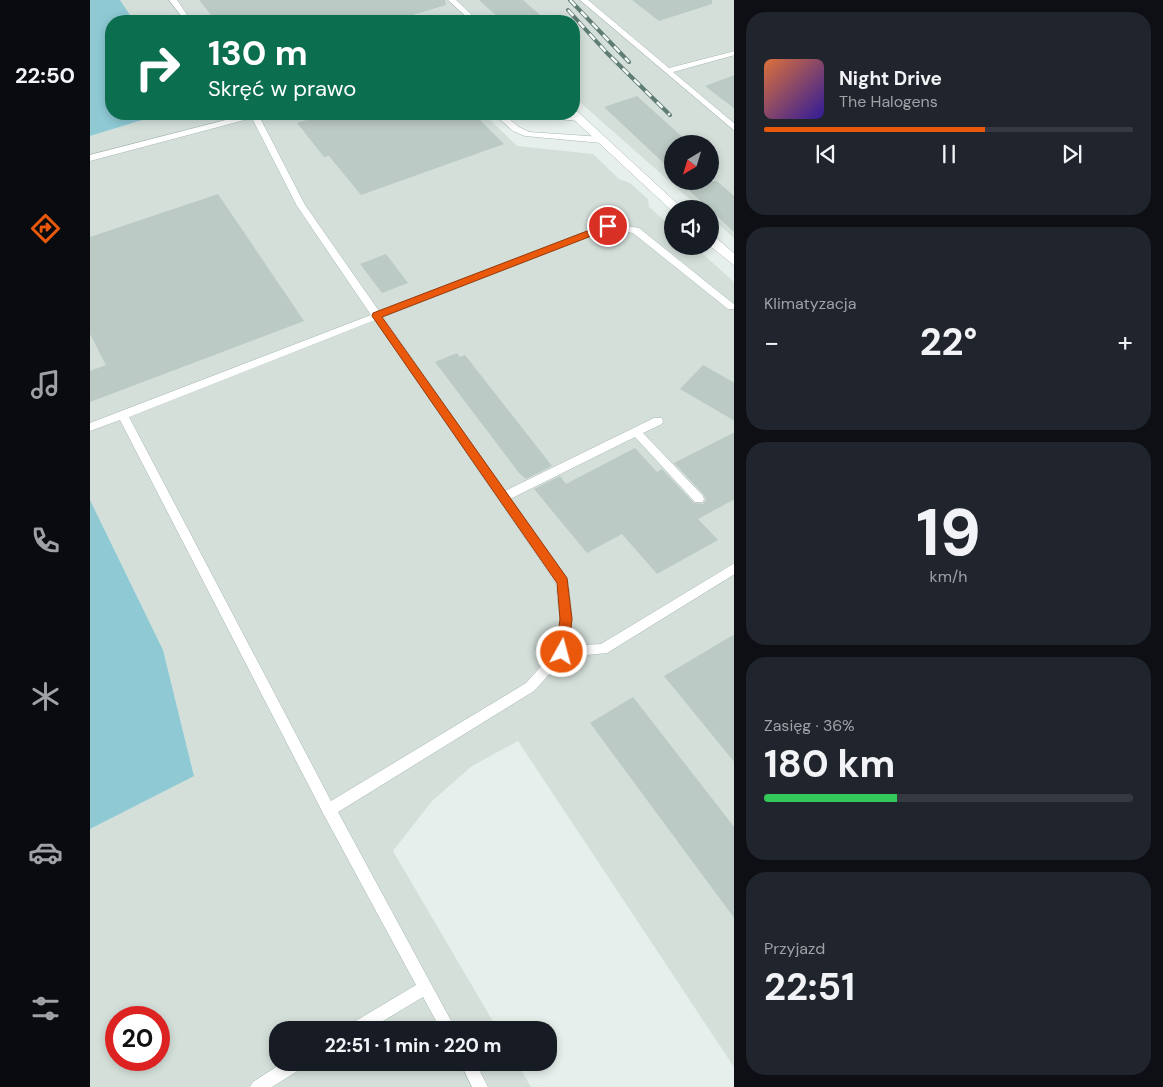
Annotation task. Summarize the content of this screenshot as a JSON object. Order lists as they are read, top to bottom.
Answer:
{
  "north": "bottom left",
  "page": {
    "tabs": "22:50",
    "turn": ["130 m", "Skręć w prawo"],
    "song": ["Night Drive", "The Halogens"],
    "tile": [
      "Klimatyzacja",
      ["19", "km/h"],
      ["Zasięg · 36%", "180 km"],
      ["Przyjazd", "22:51"]
    ],
    "heat": ["−", "22°", "+"],
    "limit": "20",
    "trip": "22:51 · 1 min · 220 m"
  }
}
